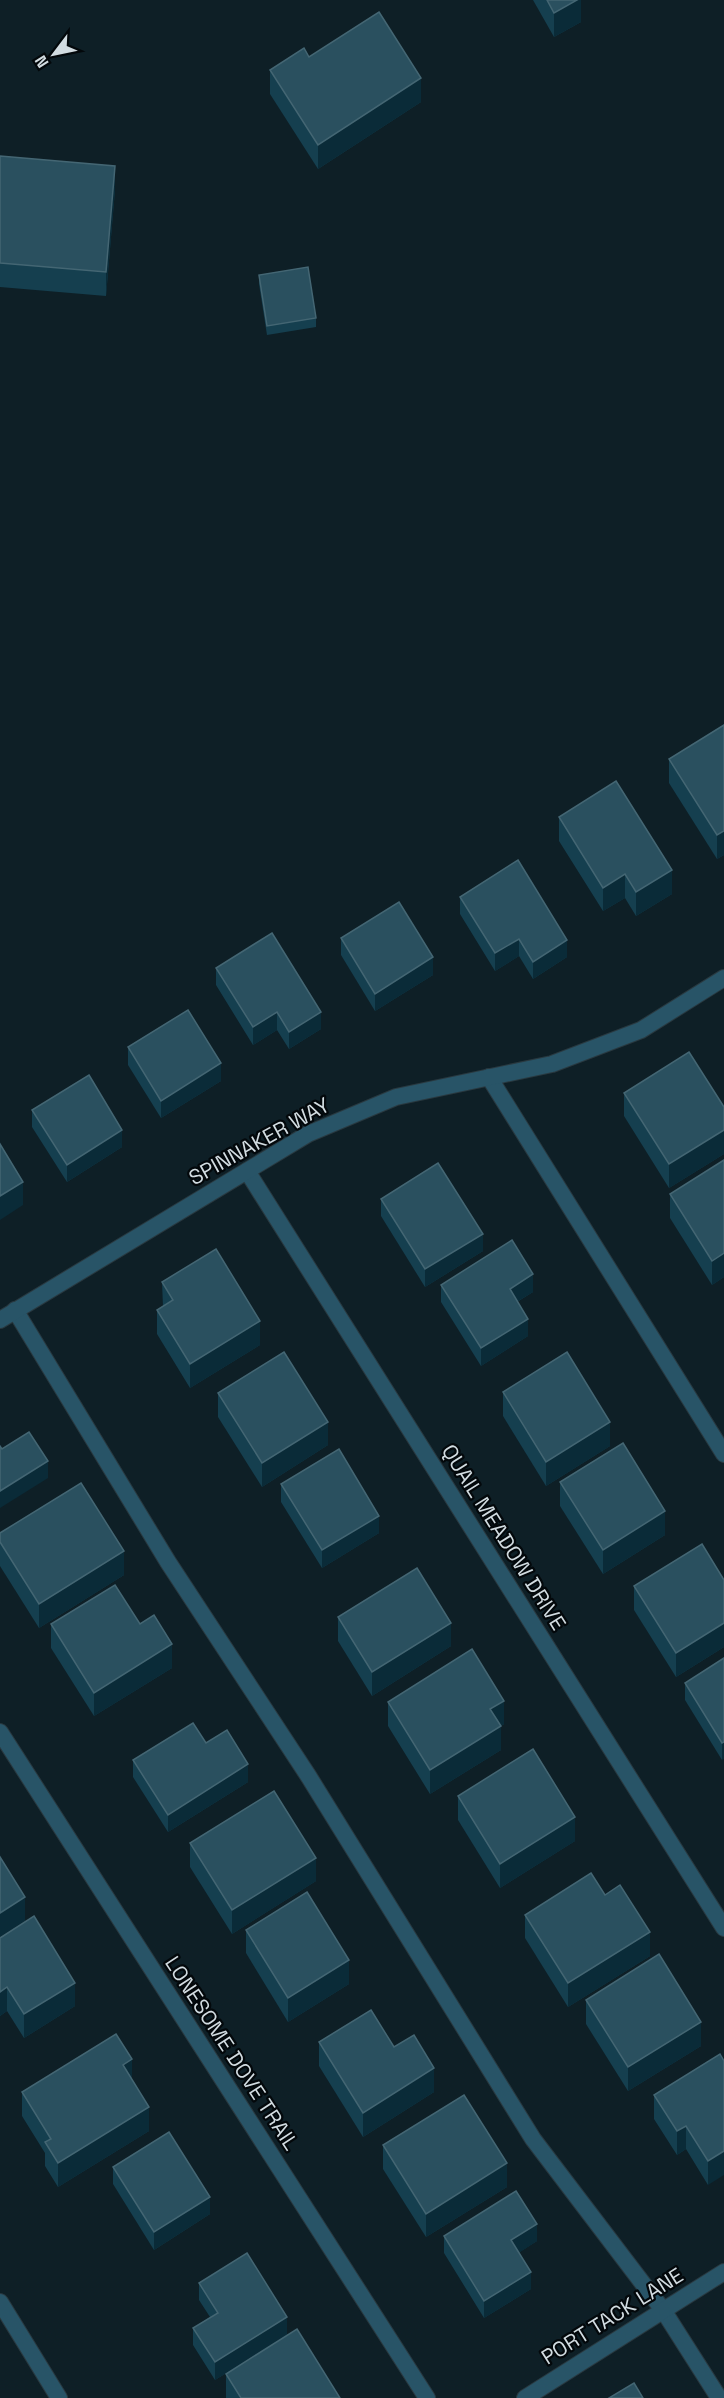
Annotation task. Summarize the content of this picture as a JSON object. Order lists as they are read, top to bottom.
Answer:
{
  "streets": {
    "street": [
      "SPINNAKER WAY",
      "QUAIL MEADOW DRIVE",
      "LONESOME DOVE TRAIL",
      "PORT TACK LANE"
    ]
  },
  "crossings": [
    ["SPINNAKER WAY", "QUAIL MEADOW DRIVE"]
  ],
  "north": "bottom left"
}
